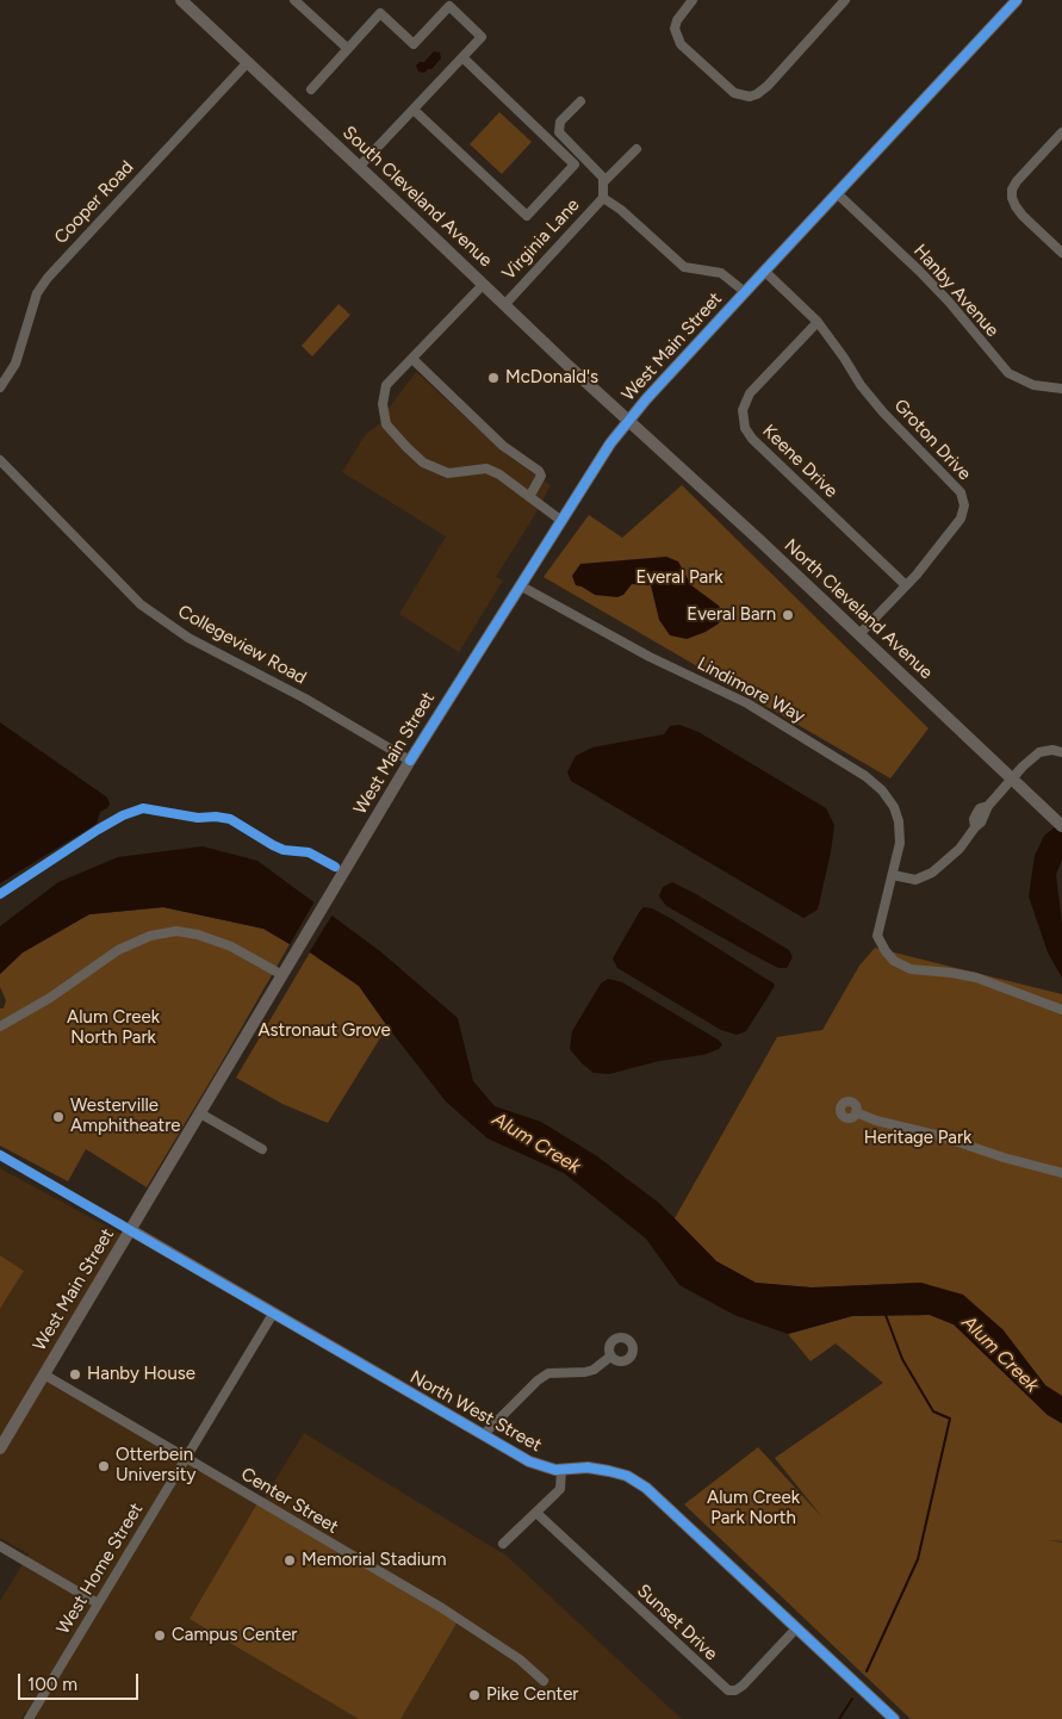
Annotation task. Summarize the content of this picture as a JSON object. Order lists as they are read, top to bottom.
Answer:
{
  "streets": {
    "main road": [
      "South Cleveland Avenue",
      "West Main Street",
      "North Cleveland Avenue",
      "North West Street"
    ],
    "street": [
      "Cooper Road",
      "Virginia Lane",
      "Hanby Avenue",
      "Groton Drive",
      "Keene Drive",
      "Collegeview Road",
      "Lindimore Way",
      "Center Street",
      "West Home Street",
      "Sunset Drive"
    ]
  },
  "crossings": [
    ["South Cleveland Avenue", "Cooper Road"],
    ["South Cleveland Avenue", "Virginia Lane"],
    ["South Cleveland Avenue", "West Main Street"],
    ["South Cleveland Avenue", "North Cleveland Avenue"],
    ["Hanby Avenue", "West Main Street"],
    ["West Main Street", "Groton Drive"],
    ["West Main Street", "North Cleveland Avenue"],
    ["West Main Street", "Collegeview Road"],
    ["West Main Street", "Lindimore Way"],
    ["West Main Street", "North West Street"],
    ["West Main Street", "Center Street"],
    ["Groton Drive", "Keene Drive"],
    ["Groton Drive", "North Cleveland Avenue"],
    ["North West Street", "West Home Street"],
    ["North West Street", "Sunset Drive"],
    ["Center Street", "West Home Street"]
  ],
  "water": ["Alum Creek"],
  "parks": [
    "Everal Park",
    "Alum Creek North Park",
    "Astronaut Grove",
    "Heritage Park",
    "Alum Creek Park North"
  ],
  "places": [
    "McDonald's",
    "Everal Barn",
    "Westerville Amphitheatre",
    "Hanby House",
    "Otterbein University",
    "Memorial Stadium",
    "Campus Center",
    "Pike Center"
  ],
  "scale_bar": "100 m"
}
